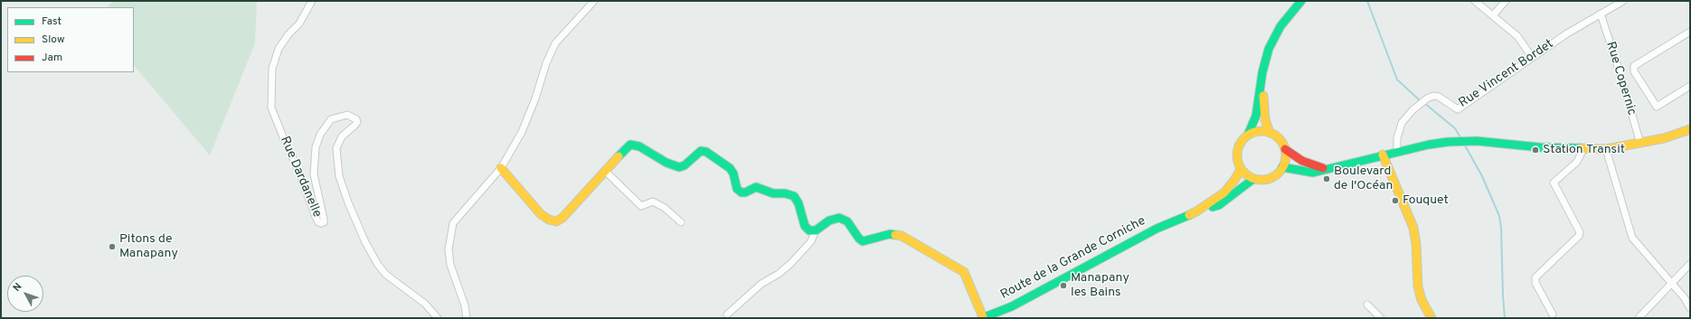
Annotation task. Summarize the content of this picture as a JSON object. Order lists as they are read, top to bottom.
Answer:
{
  "streets": {
    "main road": ["Route de la Grande Corniche"],
    "street": ["Rue Vincent Bordet", "Rue Copernic", "Rue Dardanelle"]
  },
  "crossings": [
    ["Rue Vincent Bordet", "Rue Copernic"]
  ],
  "places": [
    "Station Transit",
    "Boulevard de l'Océan",
    "Fouquet",
    "Pitons de Manapany",
    "Manapany les Bains"
  ],
  "legend": ["Fast", "Slow", "Jam"],
  "north": "top left"
}
